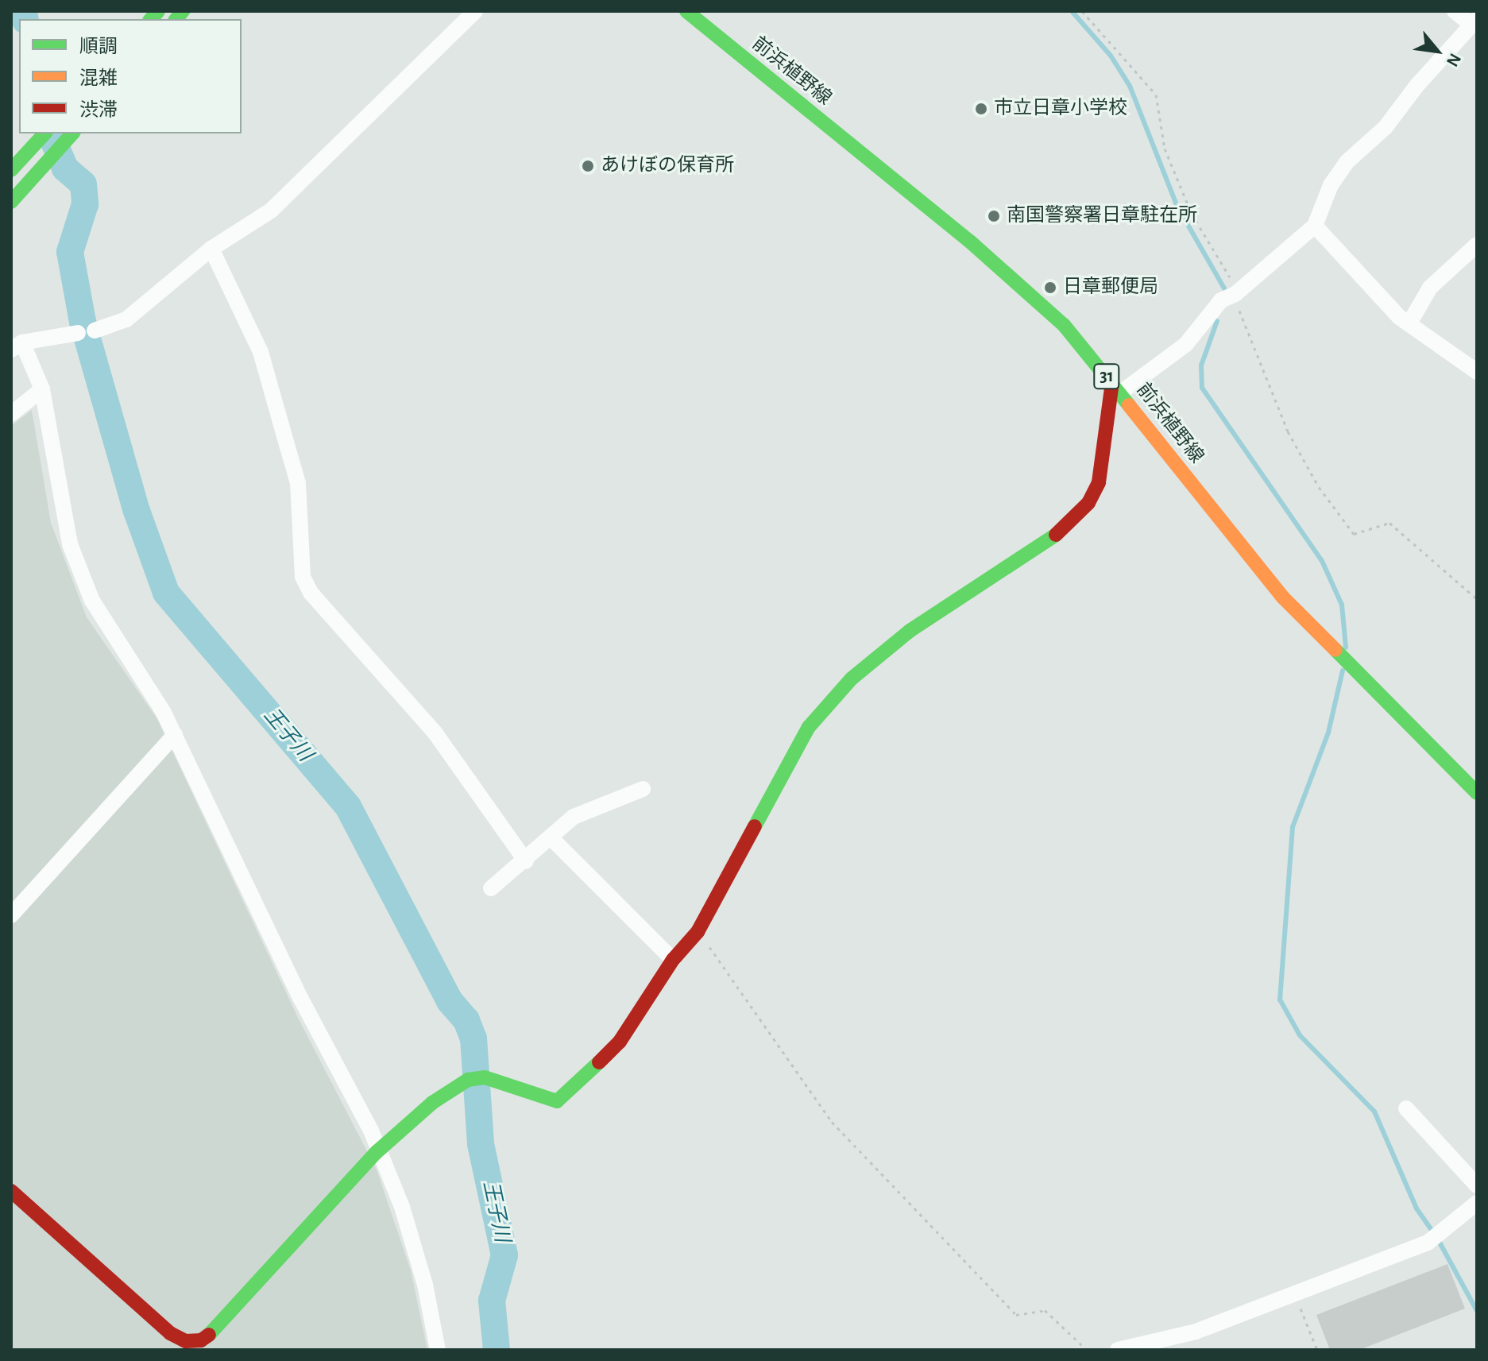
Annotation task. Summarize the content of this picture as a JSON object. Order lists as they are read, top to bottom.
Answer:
{
  "streets": {
    "main road": ["前浜植野線", "31"]
  },
  "water": ["王子川"],
  "places": [
    "市立日章小学校",
    "あけぼの保育所",
    "南国警察署日章駐在所",
    "日章郵便局"
  ],
  "legend": ["順調", "混雑", "渋滞"],
  "north": "bottom right"
}
